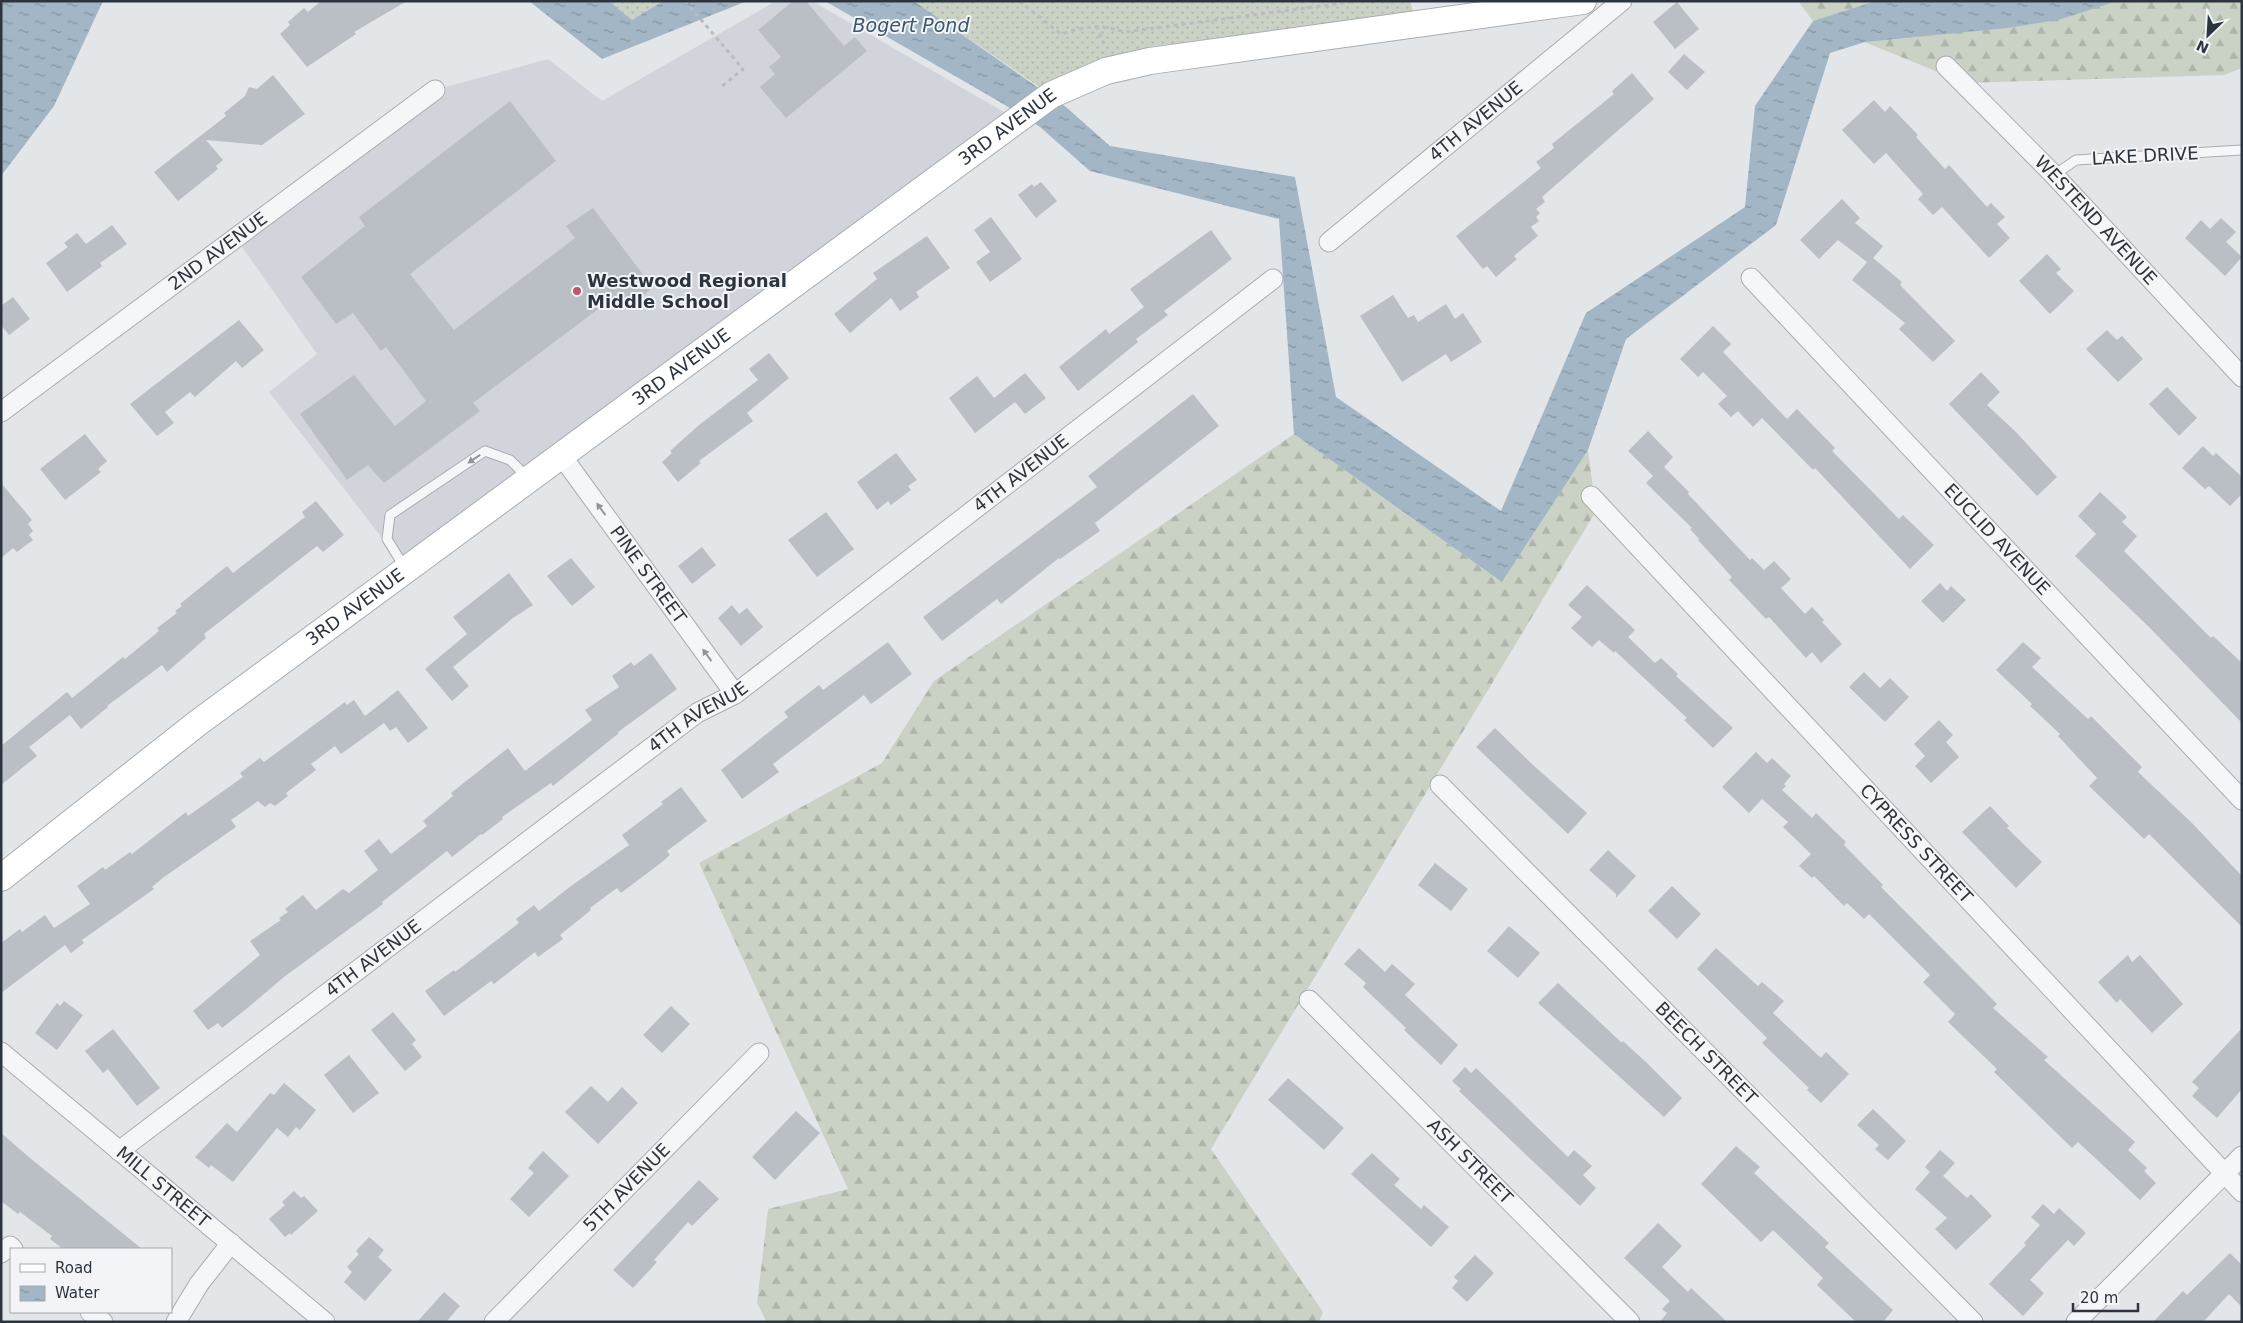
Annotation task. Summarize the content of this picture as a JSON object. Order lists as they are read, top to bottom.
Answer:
{
  "streets": {
    "main road": ["3RD AVENUE"],
    "street": [
      "4TH AVENUE",
      "WESTEND AVENUE",
      "2ND AVENUE",
      "EUCLID AVENUE",
      "PINE STREET",
      "CYPRESS STREET",
      "BEECH STREET",
      "ASH STREET",
      "MILL STREET",
      "5TH AVENUE"
    ],
    "lane": ["LAKE DRIVE"]
  },
  "crossings": [
    ["4TH AVENUE", "PINE STREET"],
    ["4TH AVENUE", "MILL STREET"],
    ["3RD AVENUE", "PINE STREET"],
    ["LAKE DRIVE", "WESTEND AVENUE"]
  ],
  "one_way": ["PINE STREET"],
  "water": ["Bogert Pond"],
  "places": ["Westwood Regional Middle School"],
  "legend": ["Road", "Water"],
  "scale_bar": "20 m",
  "north": "bottom left"
}
